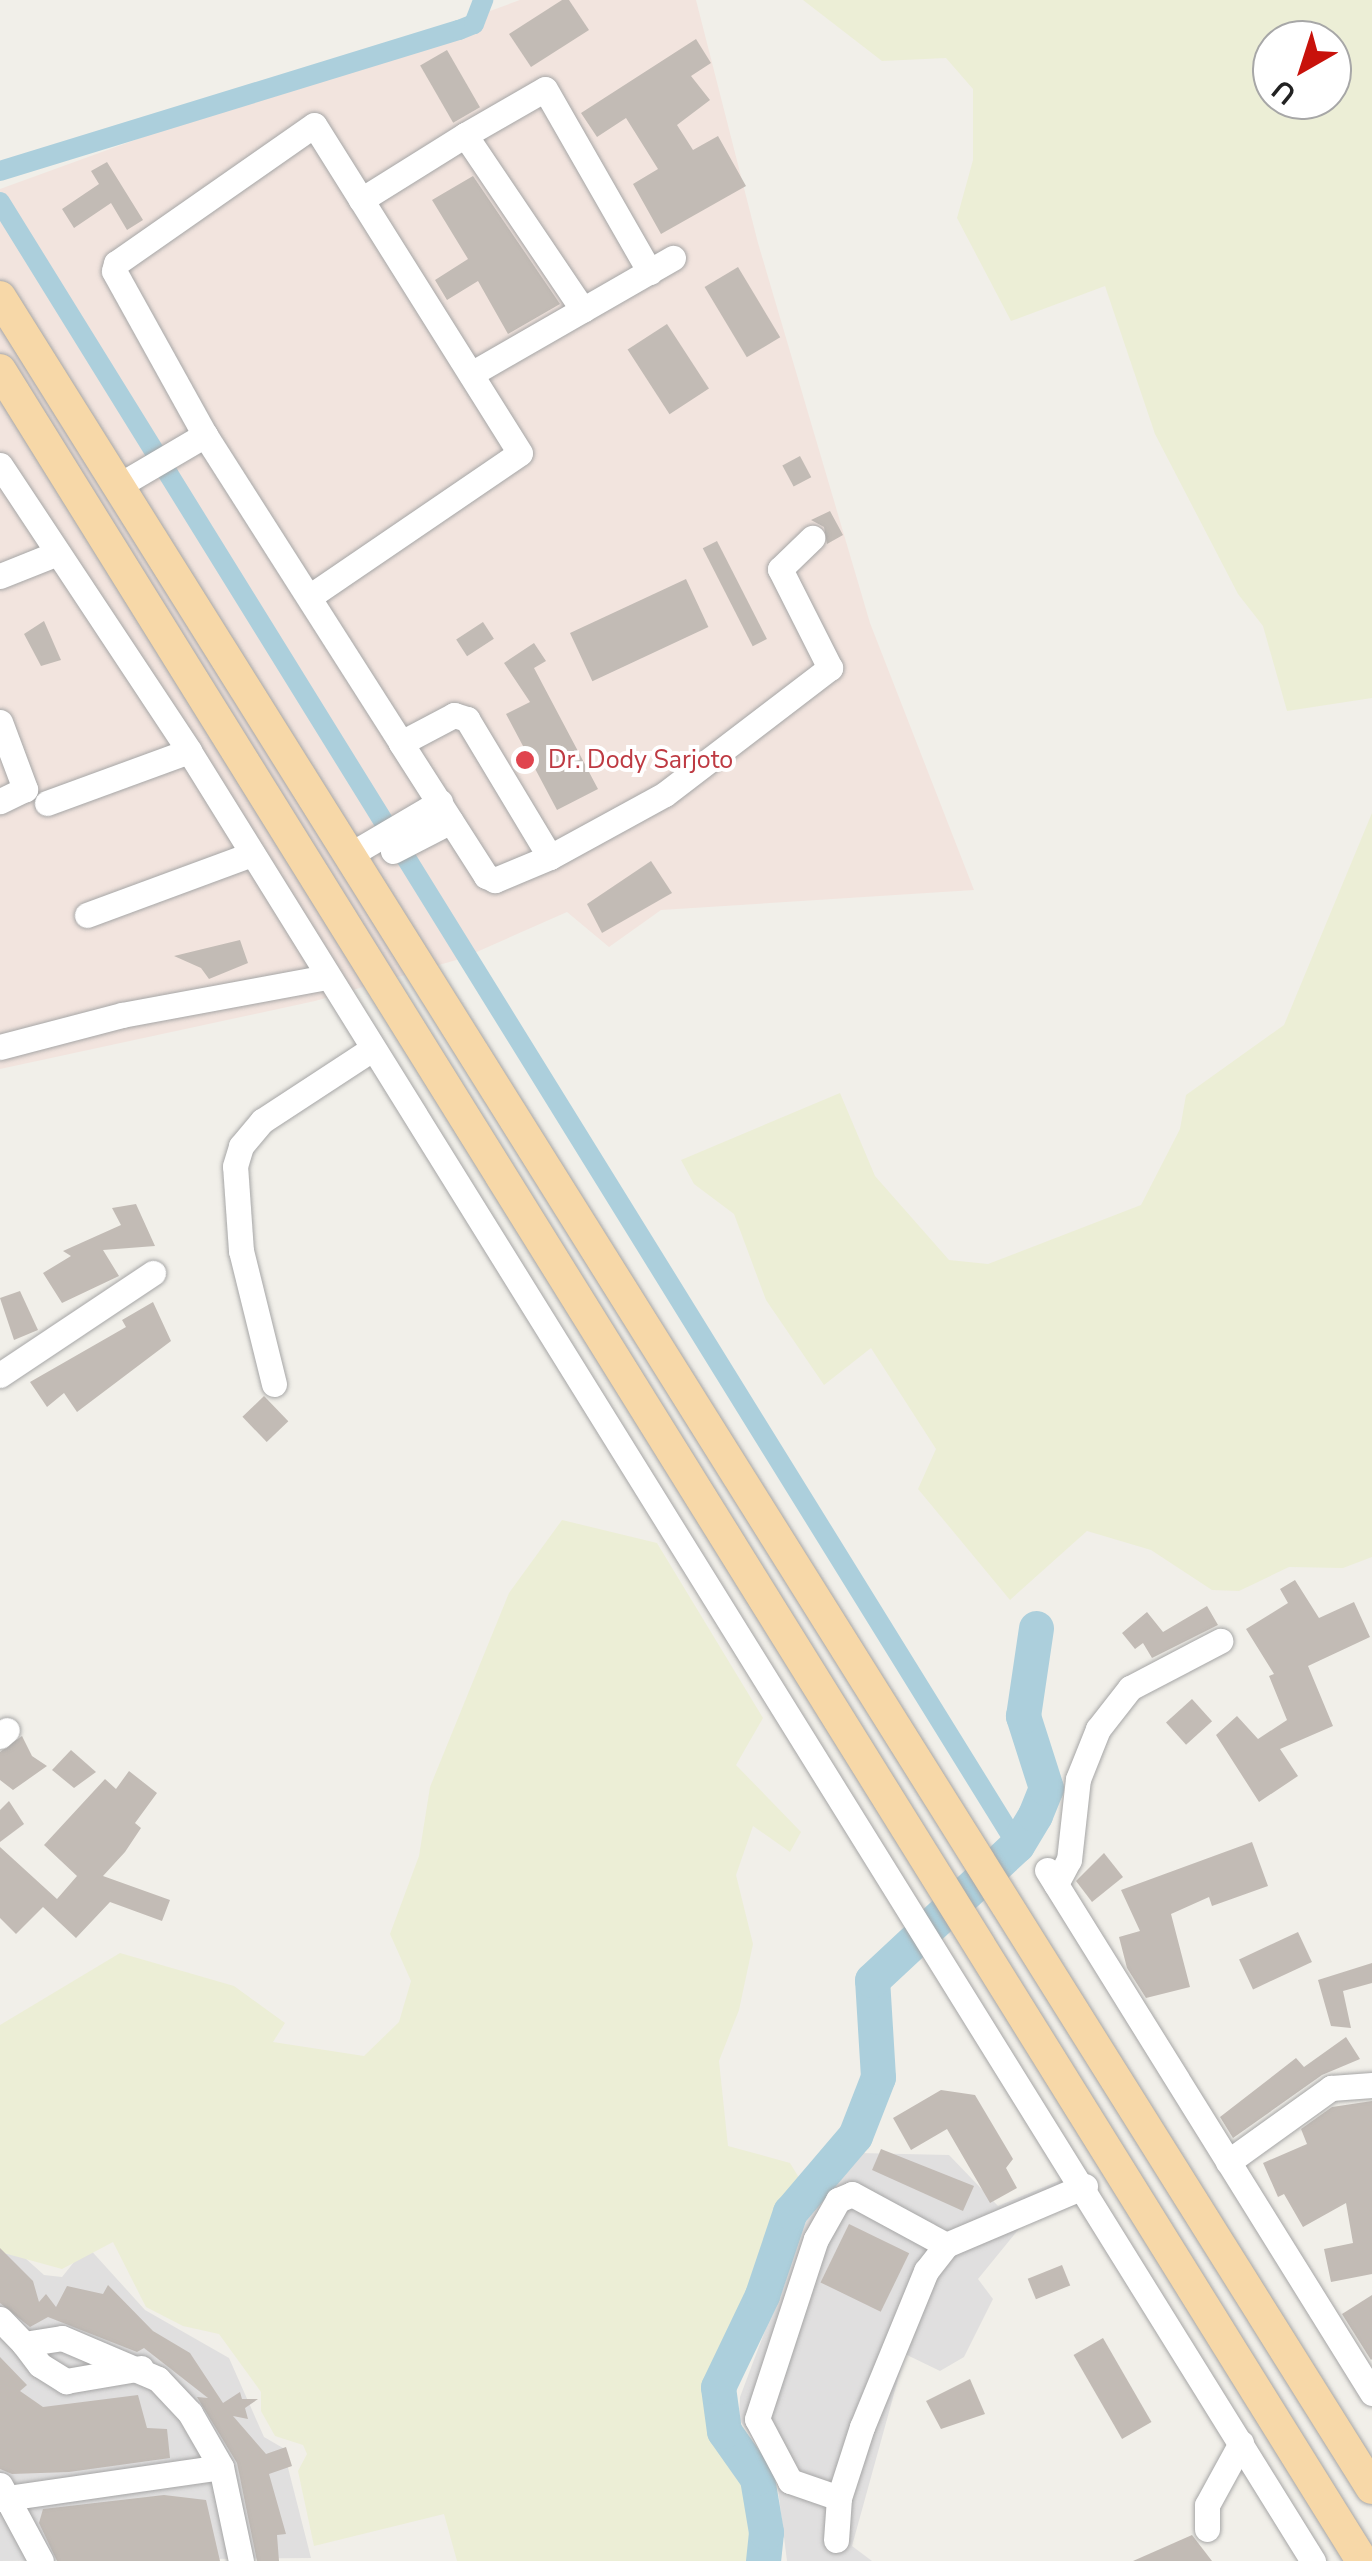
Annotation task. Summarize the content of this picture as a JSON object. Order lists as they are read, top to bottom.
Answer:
{
  "places": ["Dr. Dody Sarjoto"],
  "north": "bottom left"
}
